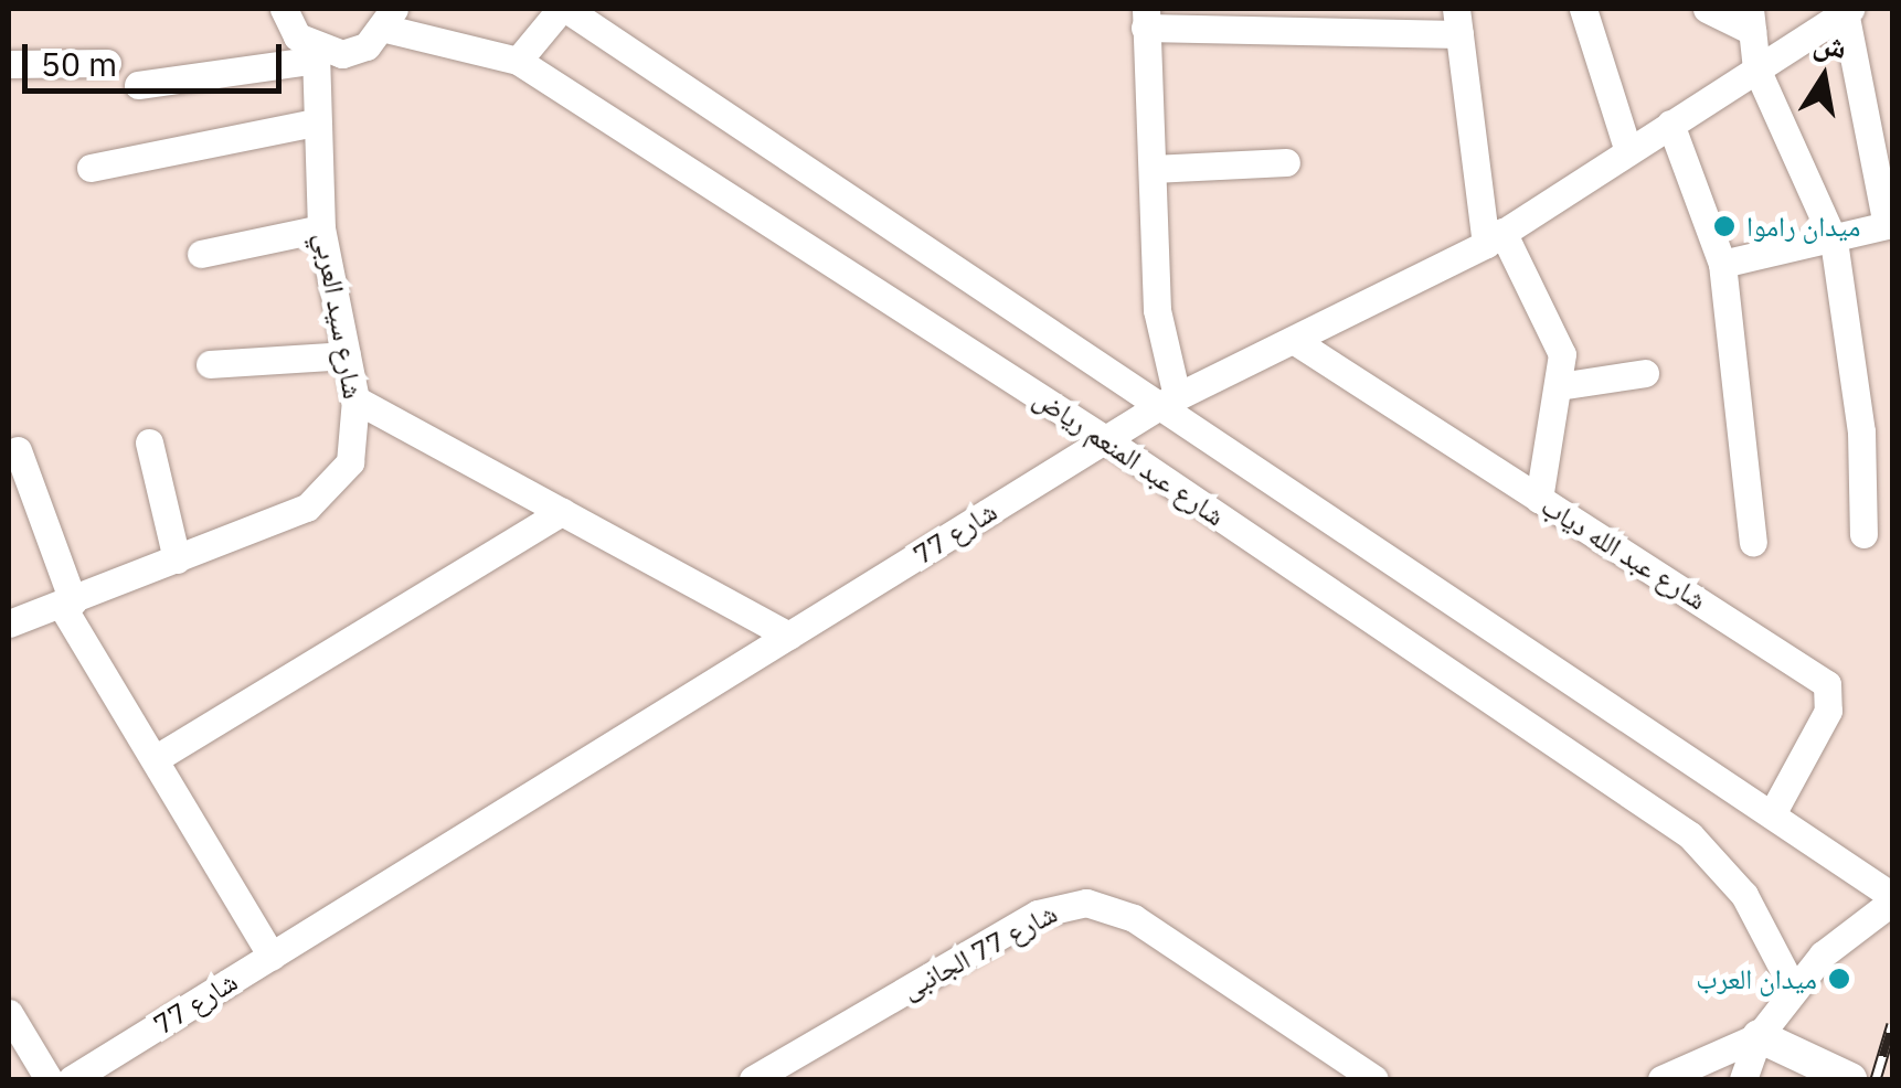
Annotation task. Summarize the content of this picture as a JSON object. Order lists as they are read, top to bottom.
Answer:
{
  "streets": {
    "street": [
      "شارع سيد العربي",
      "شارع عبد المنعم رياض",
      "شارع 77",
      "شارع عبد الله دياب",
      "شارع 77 الجانبى"
    ]
  },
  "crossings": [
    ["شارع عبد المنعم رياض", "شارع 77"],
    ["شارع 77", "شارع عبد الله دياب"]
  ],
  "places": ["ميدان راموا", "ميدان العرب"],
  "scale_bar": "50 m",
  "north": "top"
}
